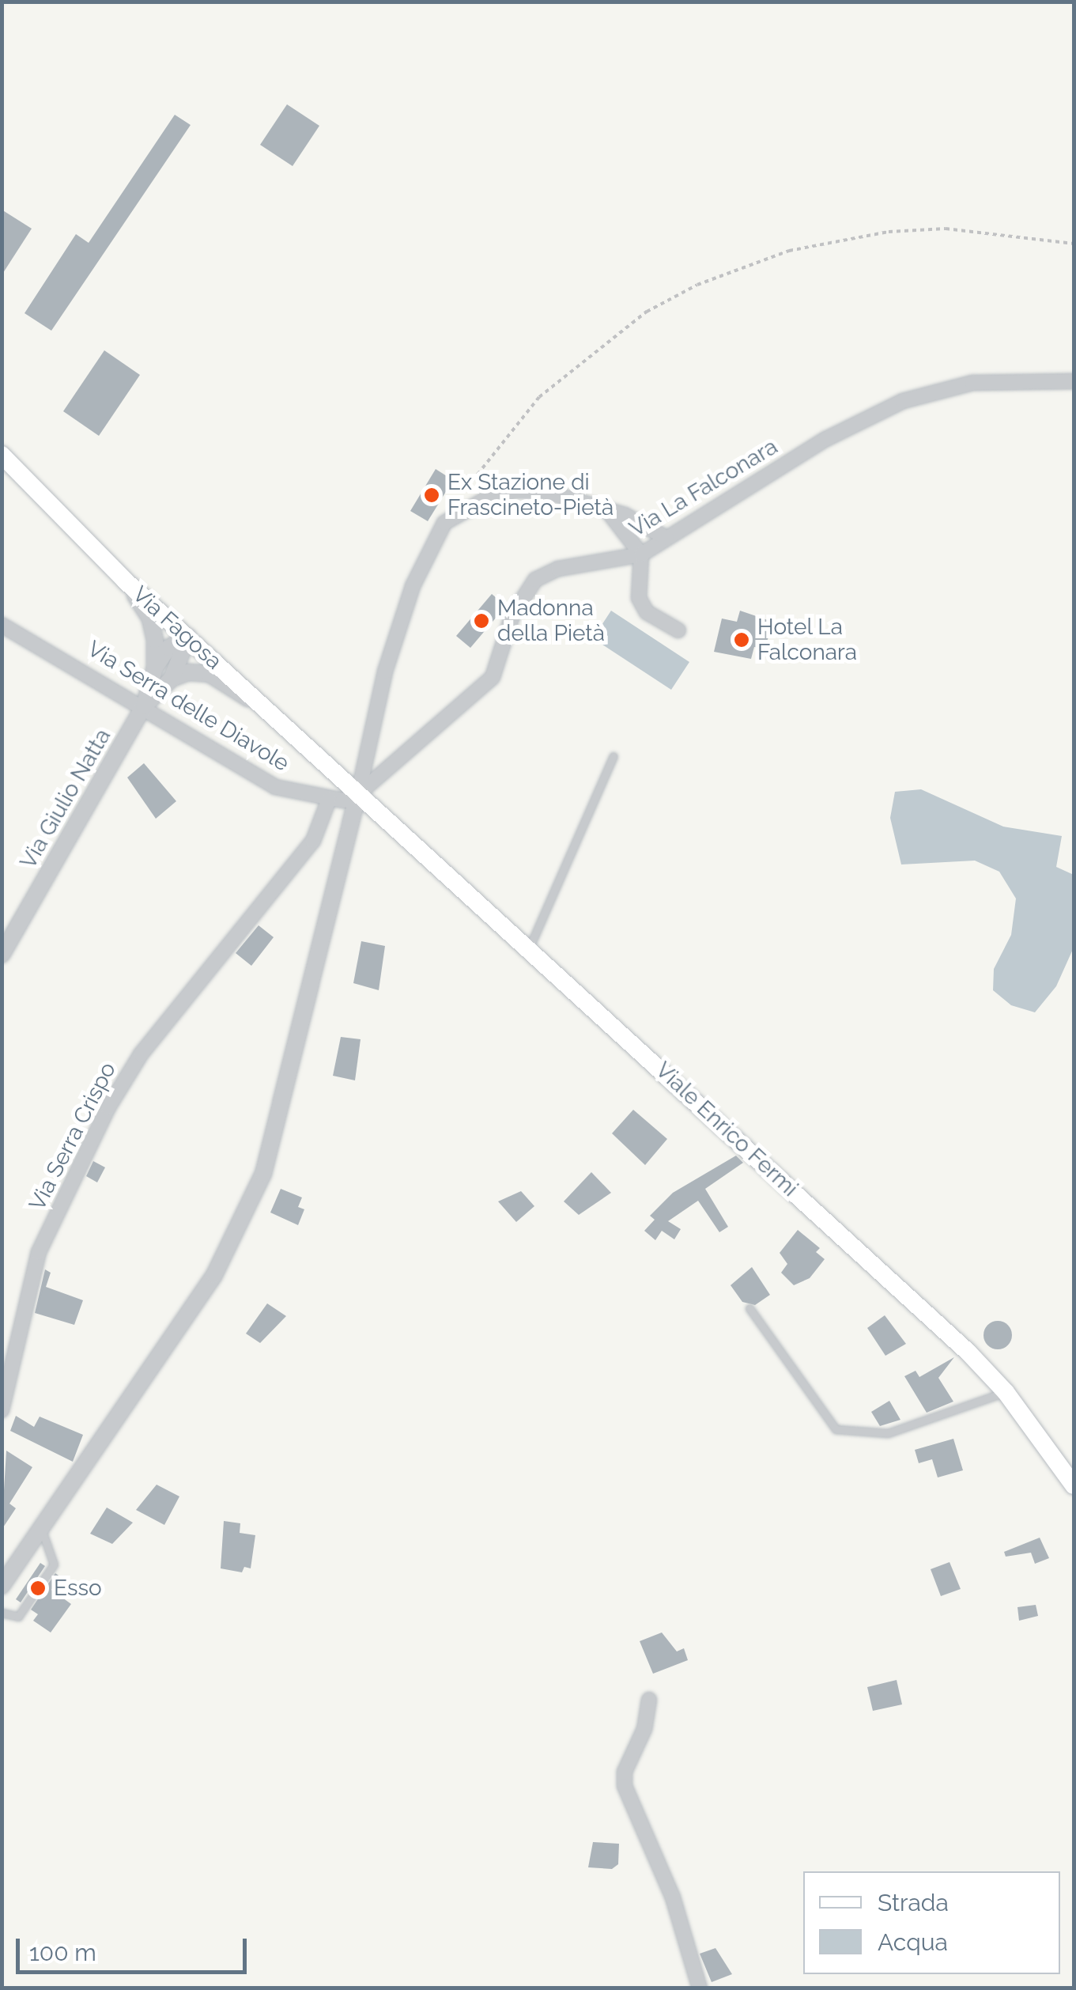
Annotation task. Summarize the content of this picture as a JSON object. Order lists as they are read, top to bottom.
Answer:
{
  "streets": {
    "main road": ["Via Fagosa", "Viale Enrico Fermi"],
    "street": [
      "Via La Falconara",
      "Via Serra delle Diavole",
      "Via Giulio Natta",
      "Via Serra Crispo"
    ]
  },
  "crossings": [
    ["Via La Falconara", "Via Fagosa"],
    ["Via La Falconara", "Via Serra delle Diavole"],
    ["Via La Falconara", "Viale Enrico Fermi"],
    ["Via Fagosa", "Via Serra delle Diavole"],
    ["Via Fagosa", "Viale Enrico Fermi"],
    ["Via Serra delle Diavole", "Via Giulio Natta"],
    ["Via Serra delle Diavole", "Viale Enrico Fermi"],
    ["Via Serra delle Diavole", "Via Serra Crispo"]
  ],
  "places": [
    "Ex Stazione di Frascineto-Pietà",
    "Madonna della Pietà",
    "Hotel La Falconara",
    "Esso"
  ],
  "legend": ["Strada", "Acqua"],
  "scale_bar": "100 m"
}
